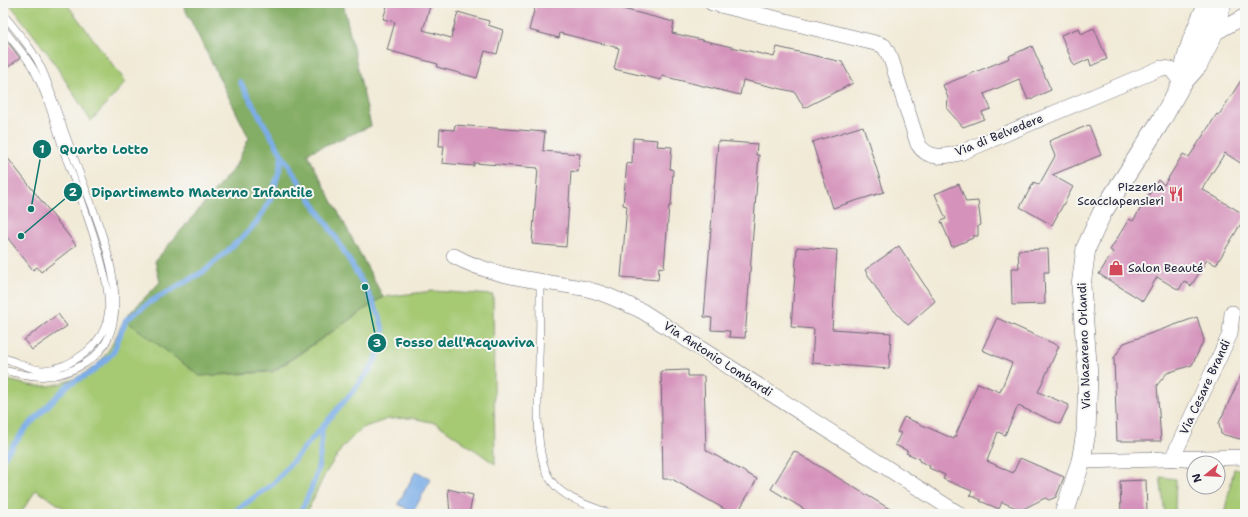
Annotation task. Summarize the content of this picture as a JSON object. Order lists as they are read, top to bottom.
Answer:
{
  "streets": {
    "street": [
      "Via di Belvedere",
      "Via Nazareno Orlandi",
      "Via Antonio Lombardi",
      "Via Cesare Brandi"
    ]
  },
  "crossings": [
    ["Via di Belvedere", "Via Nazareno Orlandi"]
  ],
  "places": {
    "restaurant": ["Pizzeria Scacciapensieri"],
    "other": ["Quarto Lotto", "Dipartimemto Materno Infantile", "Fosso dell'Acquaviva"],
    "shop": ["Salon Beauté"]
  },
  "north": "left"
}
